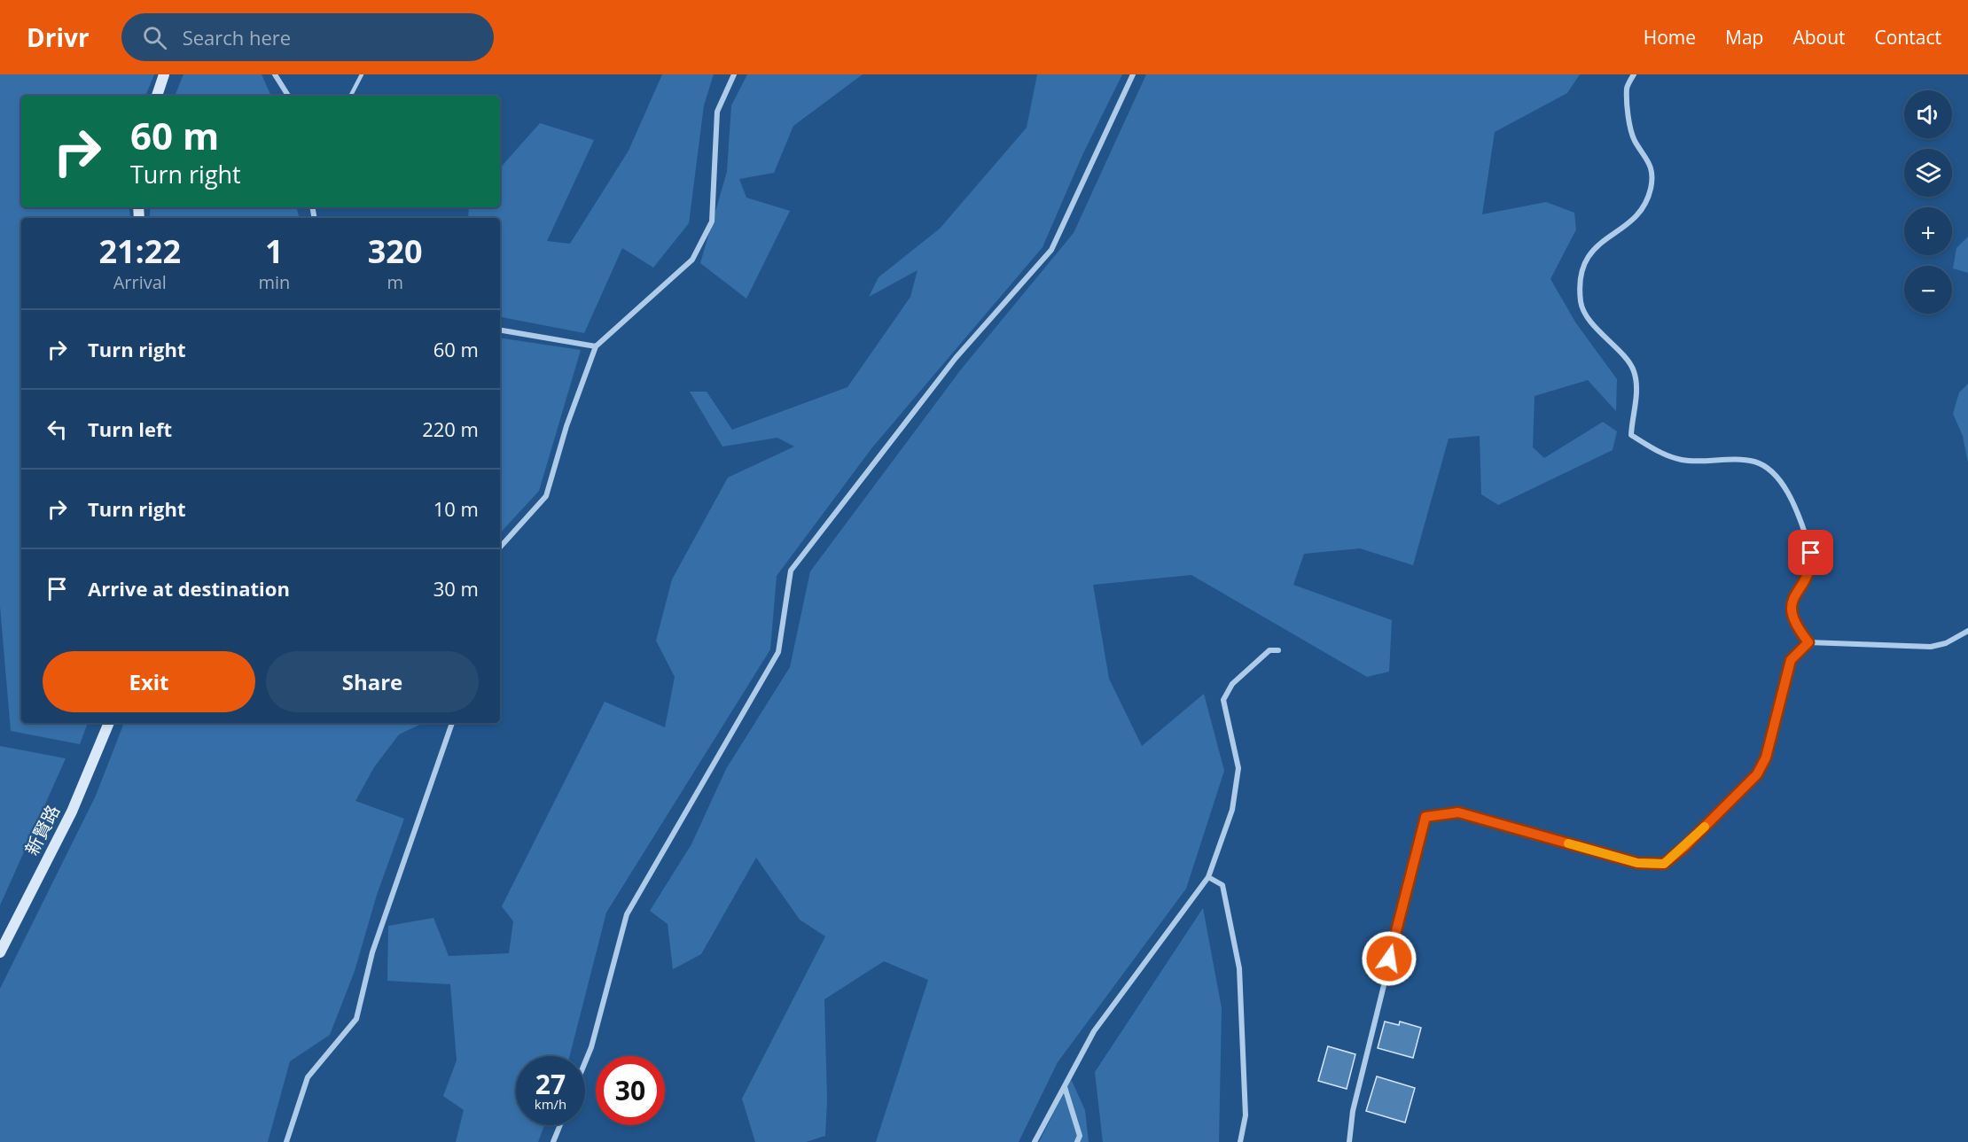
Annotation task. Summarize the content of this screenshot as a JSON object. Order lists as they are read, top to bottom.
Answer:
{
  "streets": {
    "street": ["新賢路"]
  },
  "page": {
    "header": "Drivr",
    "search": "Search here",
    "nav": [
      "Home",
      "Map",
      "About",
      "Contact"
    ],
    "map_buttons": ["+", "−"],
    "turn": ["60 m", "Turn right"],
    "eta": [
      "21:22",
      "Arrival",
      "1",
      "min",
      "320",
      "m"
    ],
    "list": [
      {
        "name": "Turn right",
        "value": "60 m"
      },
      {
        "name": "Turn left",
        "value": "220 m"
      },
      {
        "name": "Turn right",
        "value": "10 m"
      },
      {
        "name": "Arrive at destination",
        "value": "30 m"
      }
    ],
    "buttons": ["Exit", "Share"],
    "speed": "27 km/h",
    "limit": "30"
  }
}
